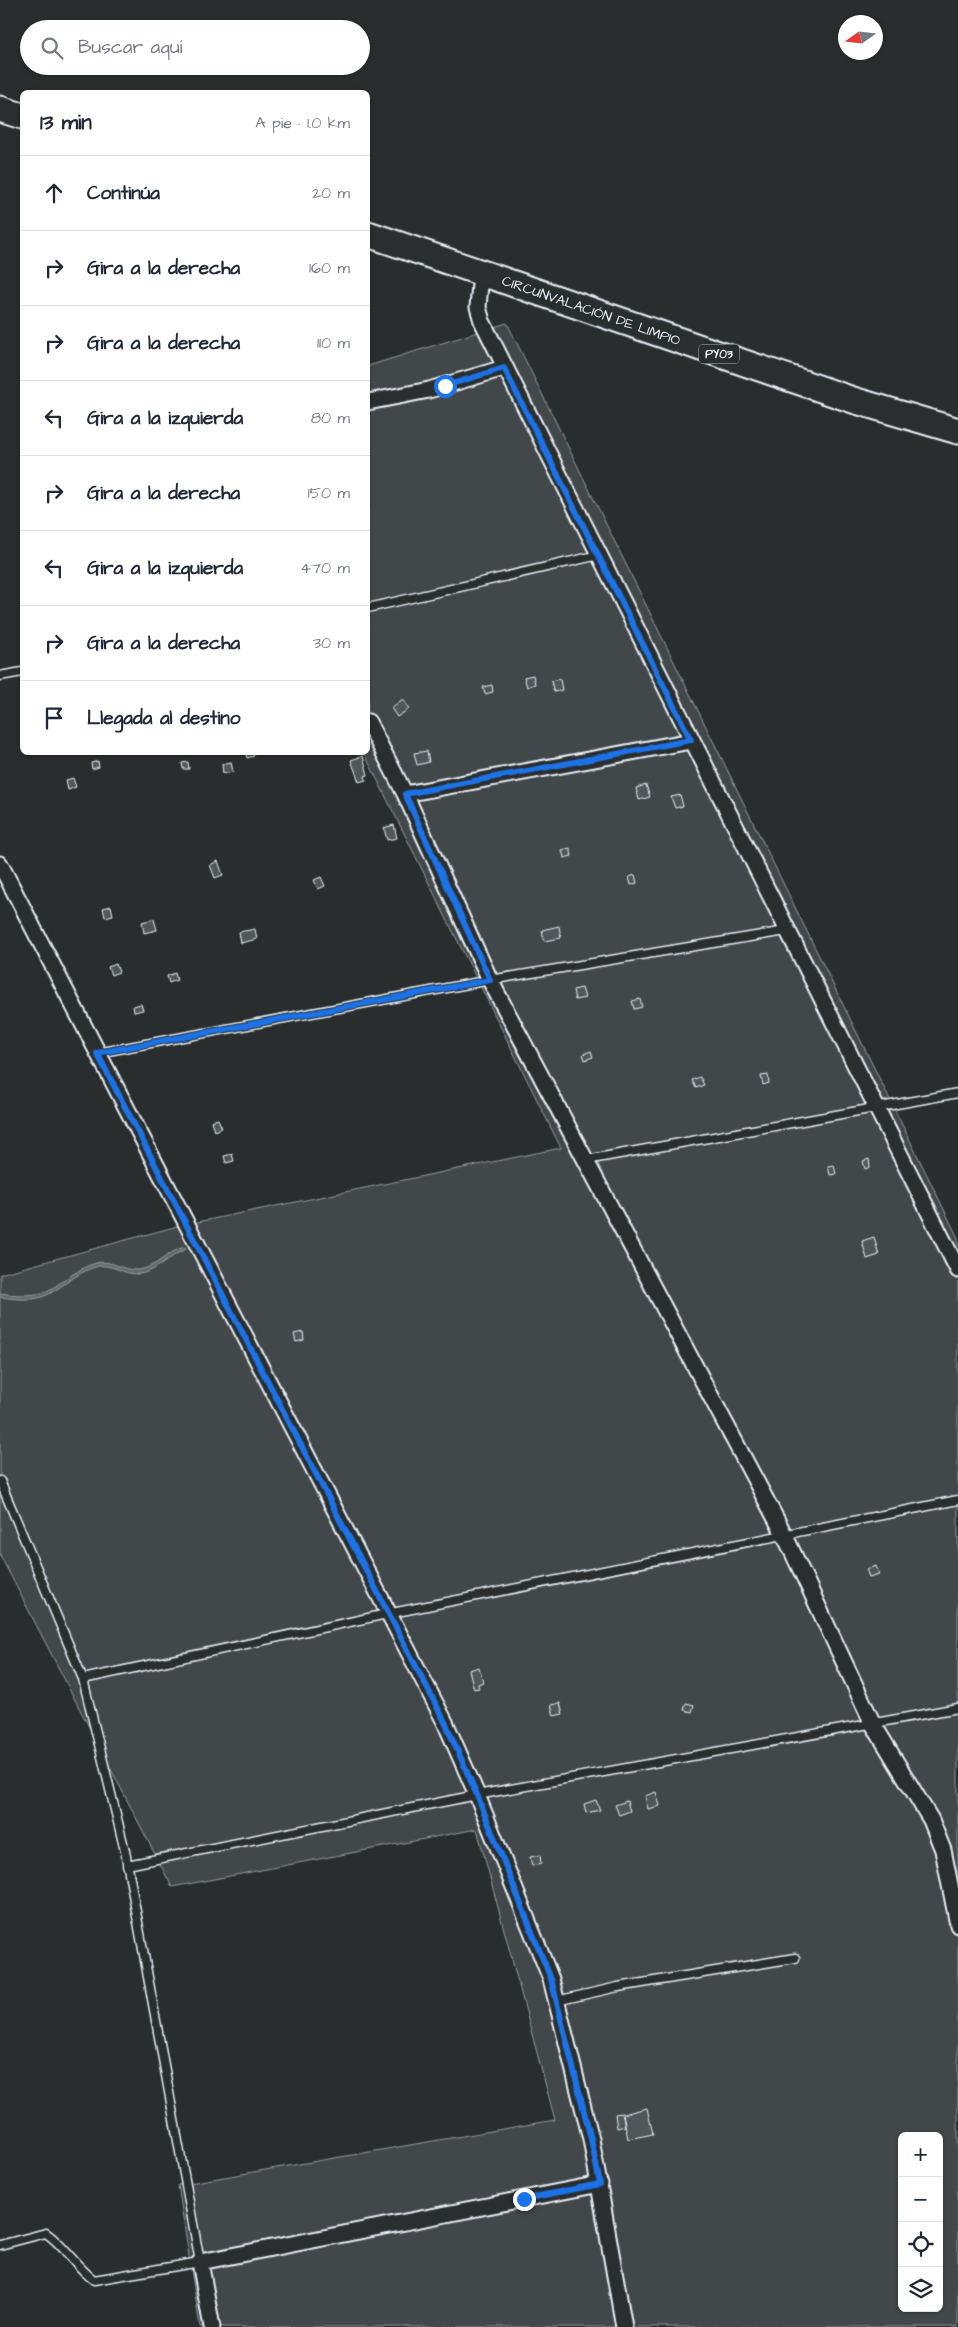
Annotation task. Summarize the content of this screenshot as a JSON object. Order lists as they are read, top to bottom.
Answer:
{
  "streets": {
    "highway": ["CIRCUNVALACIÓN DE LIMPIO", "PY03"]
  },
  "north": "left",
  "page": {
    "search": "Buscar aquí",
    "heading": ["13 min", "A pie · 1.0 km"],
    "list": [
      ["Continúa", "20 m"],
      ["Gira a la derecha", "160 m"],
      ["Gira a la derecha", "110 m"],
      ["Gira a la izquierda", "80 m"],
      ["Gira a la derecha", "150 m"],
      ["Gira a la izquierda", "470 m"],
      ["Gira a la derecha", "30 m"],
      "Llegada al destino"
    ],
    "map_buttons": ["+", "−"]
  }
}
